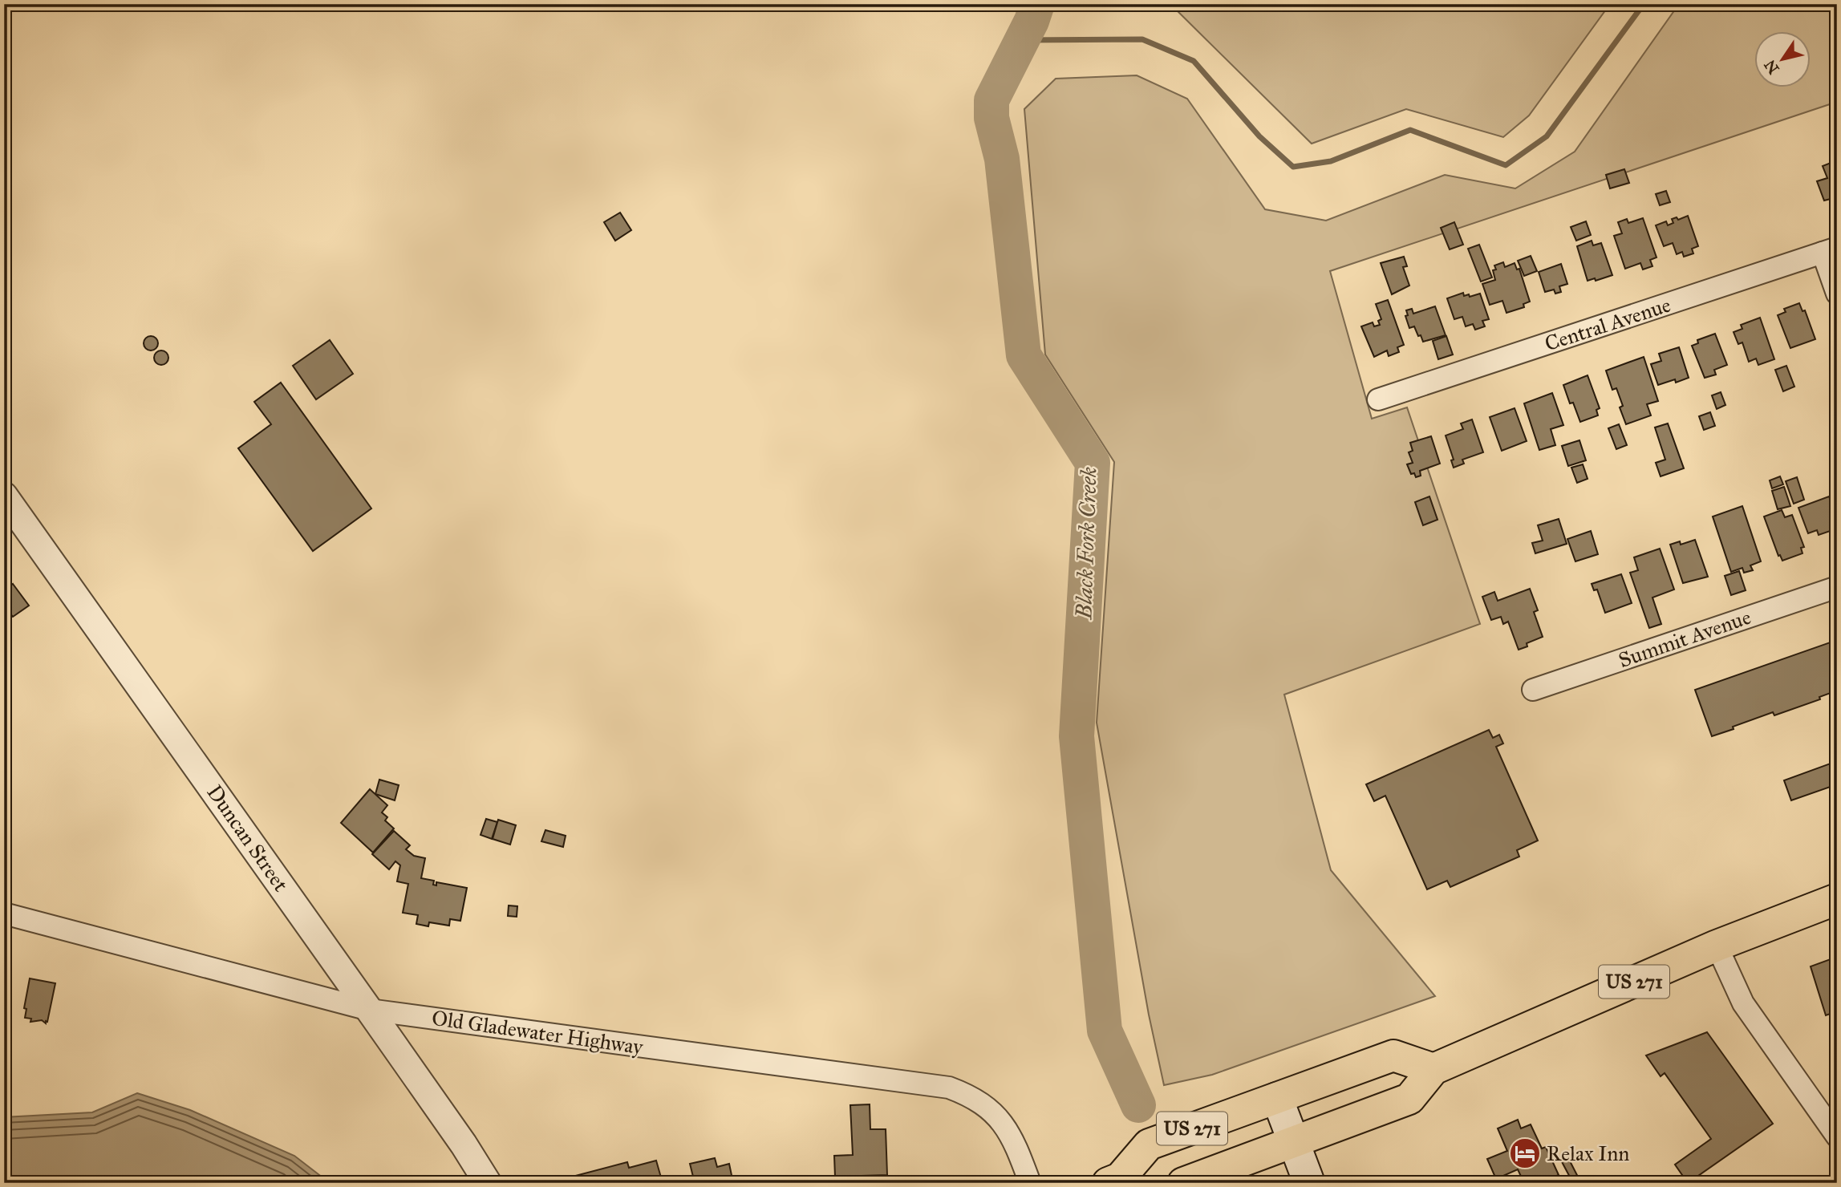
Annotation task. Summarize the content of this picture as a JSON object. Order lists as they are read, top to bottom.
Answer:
{
  "streets": {
    "main road": ["US 271"],
    "street": [
      "Central Avenue",
      "Summit Avenue",
      "Duncan Street",
      "Old Gladewater Highway"
    ]
  },
  "crossings": [
    ["Duncan Street", "Old Gladewater Highway"]
  ],
  "water": ["Black Fork Creek"],
  "places": {
    "hotel": ["Relax Inn"]
  },
  "north": "bottom left"
}
